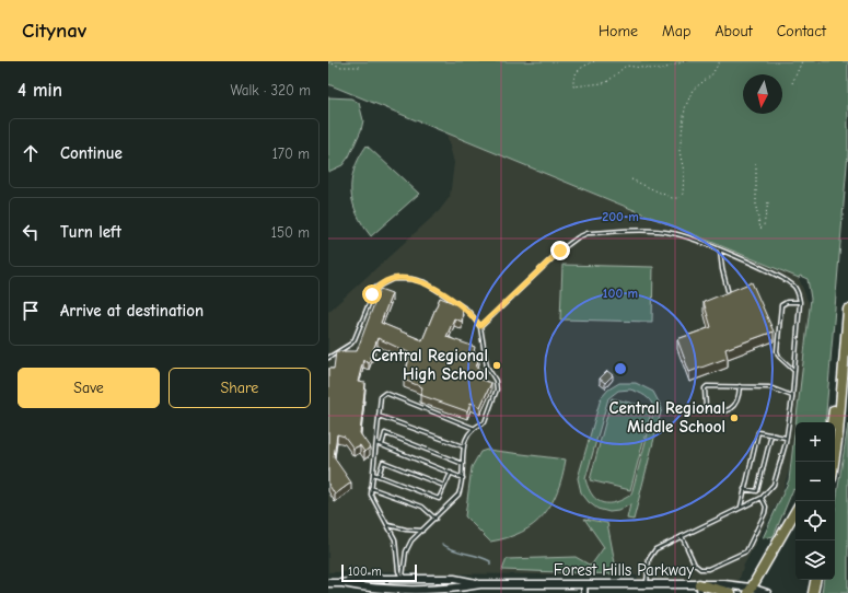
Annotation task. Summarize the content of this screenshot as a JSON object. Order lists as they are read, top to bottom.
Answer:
{
  "streets": {
    "main road": ["Forest Hills Parkway"]
  },
  "places": ["Central Regional High School", "Central Regional Middle School"],
  "scale_bar": "100 m",
  "north": "bottom",
  "page": {
    "header": "Citynav",
    "nav": [
      "Home",
      "Map",
      "About",
      "Contact"
    ],
    "heading": ["4 min", "Walk · 320 m"],
    "list": [
      ["Continue", "170 m"],
      ["Turn left", "150 m"],
      "Arrive at destination"
    ],
    "buttons": ["Save", "Share"],
    "map_buttons": ["+", "−"],
    "scale": "100 m"
  },
  "rings": ["200 m", "100 m"]
}
